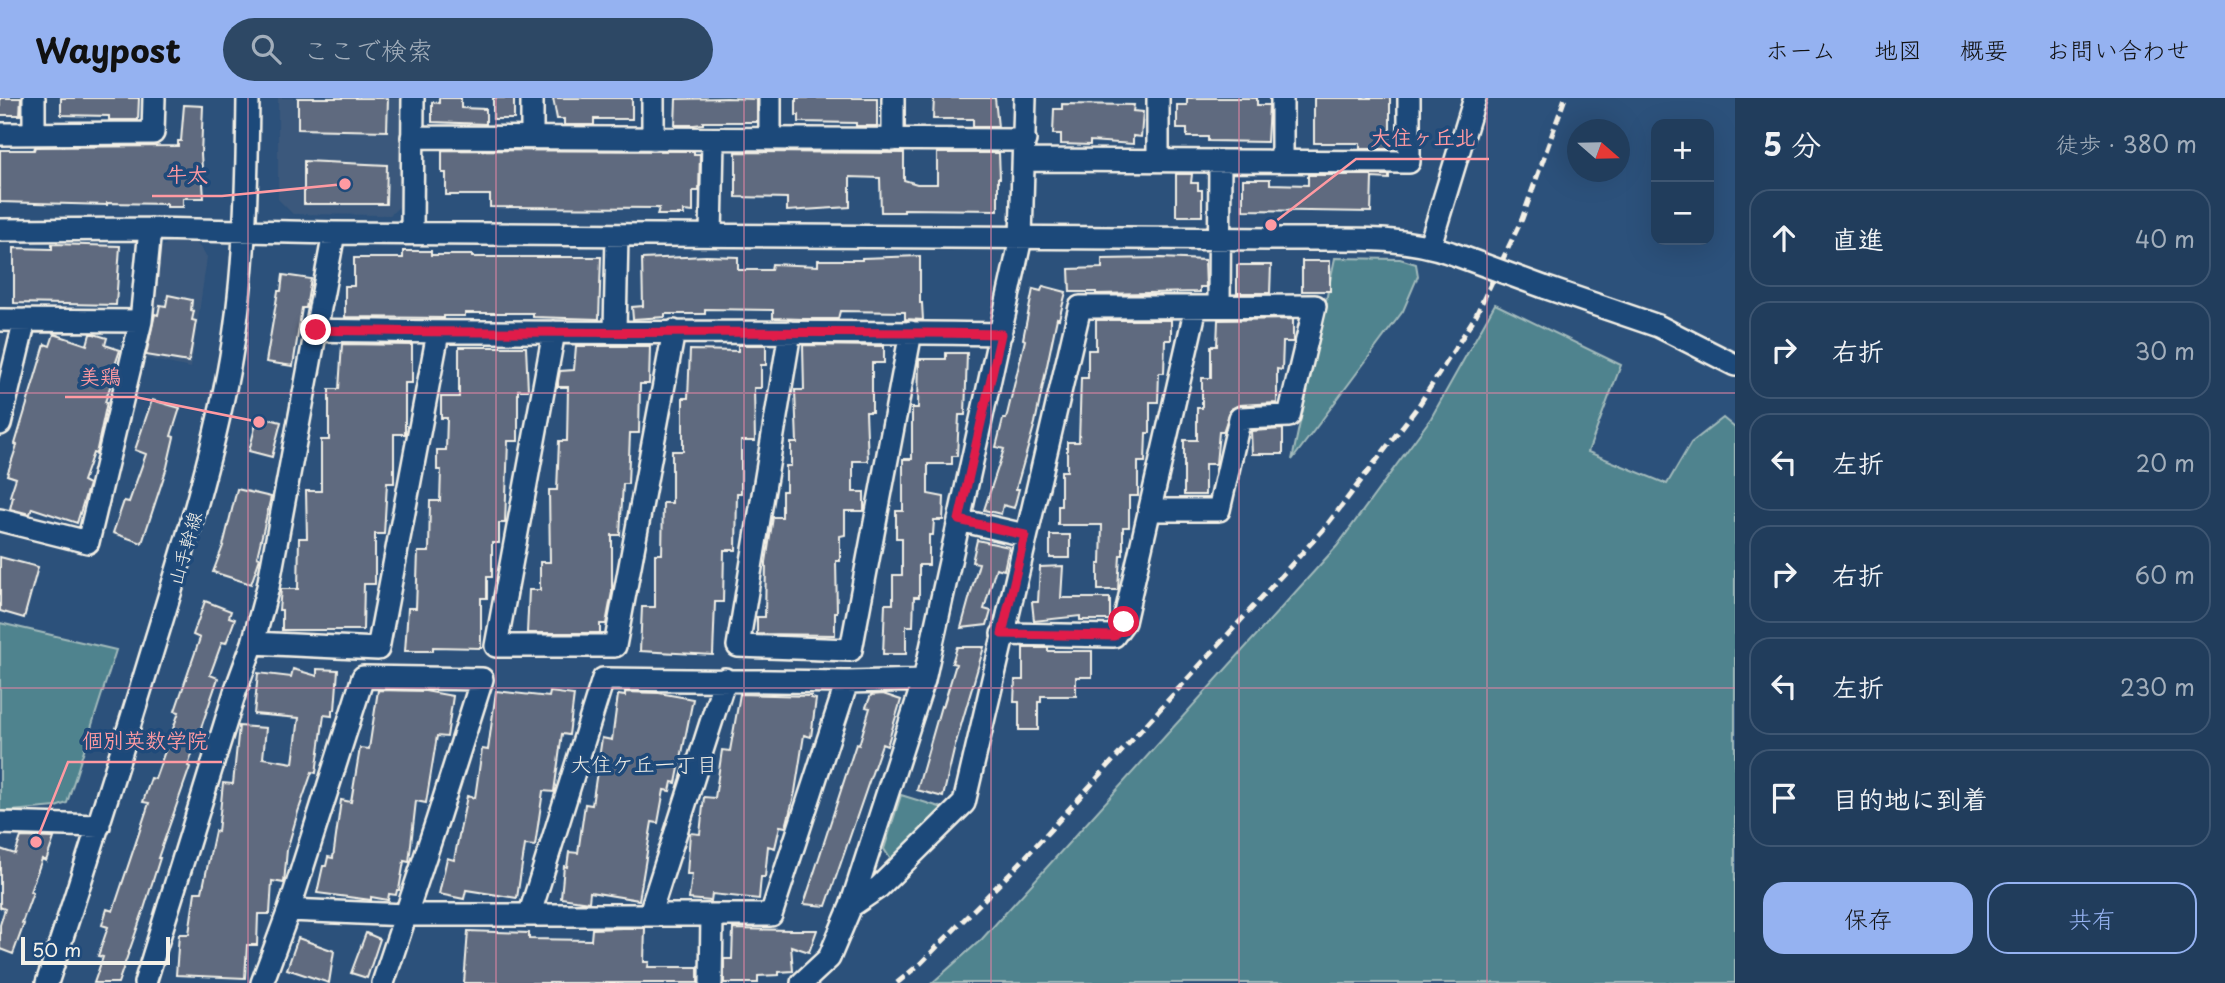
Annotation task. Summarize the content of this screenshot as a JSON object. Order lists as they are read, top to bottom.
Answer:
{
  "streets": {
    "street": ["山手幹線"]
  },
  "districts": ["大住ケ丘一丁目"],
  "places": [
    "牛太",
    "大住ヶ丘北",
    "美鶏",
    "個別英数学院"
  ],
  "scale_bar": "50 m",
  "north": "right",
  "page": {
    "header": "Waypost",
    "search": "ここで検索",
    "nav": [
      "ホーム",
      "地図",
      "概要",
      "お問い合わせ"
    ],
    "heading": ["5 分", "徒歩 · 380 m"],
    "map_buttons": ["+", "−"],
    "list": [
      ["直進", "40 m"],
      ["右折", "30 m"],
      ["左折", "20 m"],
      ["右折", "60 m"],
      ["左折", "230 m"],
      "目的地に到着"
    ],
    "buttons": ["保存", "共有"],
    "scale": "50 m"
  }
}
